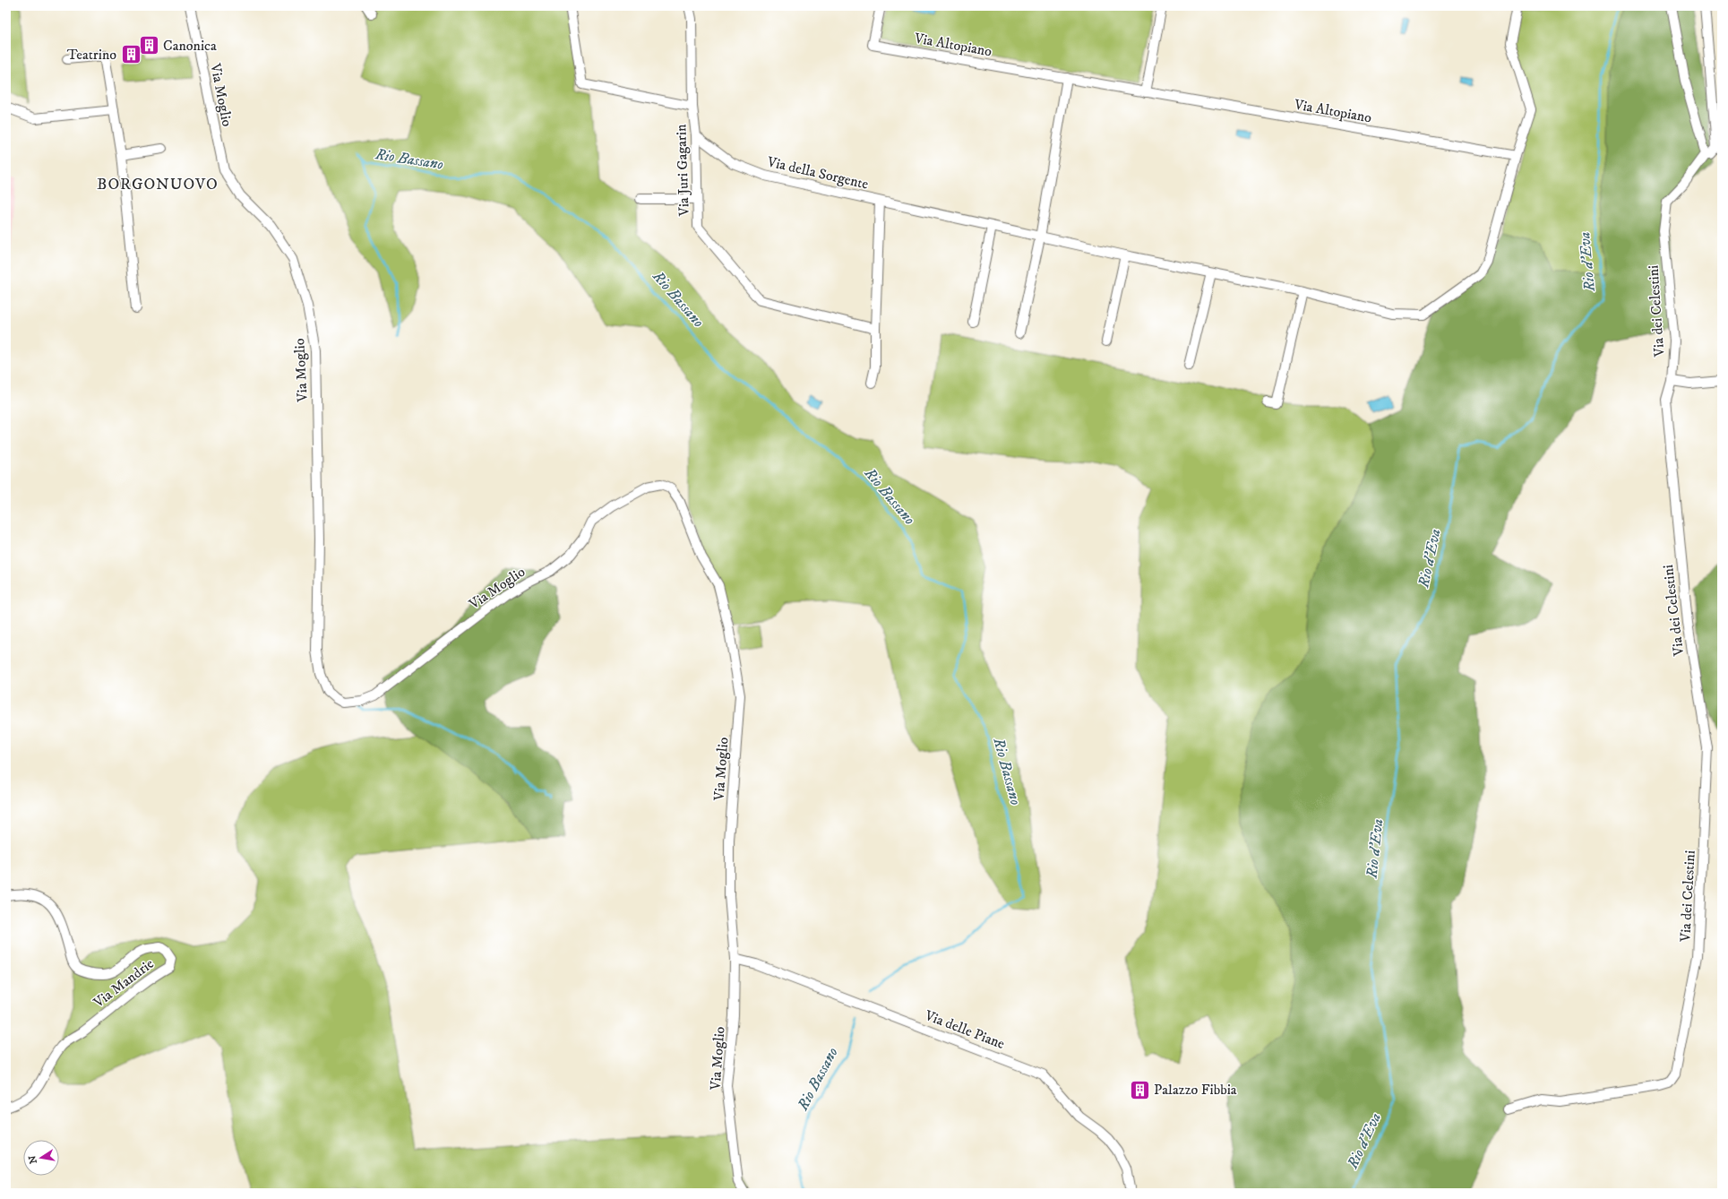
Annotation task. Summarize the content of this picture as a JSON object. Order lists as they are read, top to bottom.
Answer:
{
  "streets": {
    "street": [
      "Via Altopiano",
      "Via Moglio",
      "Via Juri Gagarin",
      "Via della Sorgente",
      "Via dei Celestini",
      "Via Mandrie",
      "Via delle Piane"
    ]
  },
  "crossings": [
    ["Via Moglio", "Via delle Piane"],
    ["Via Juri Gagarin", "Via della Sorgente"]
  ],
  "districts": ["BORGONUOVO"],
  "water": ["Rio Bassano", "Rio d'Eva"],
  "places": {
    "building": ["Canonica", "Teatrino", "Palazzo Fibbia"]
  },
  "north": "left"
}
